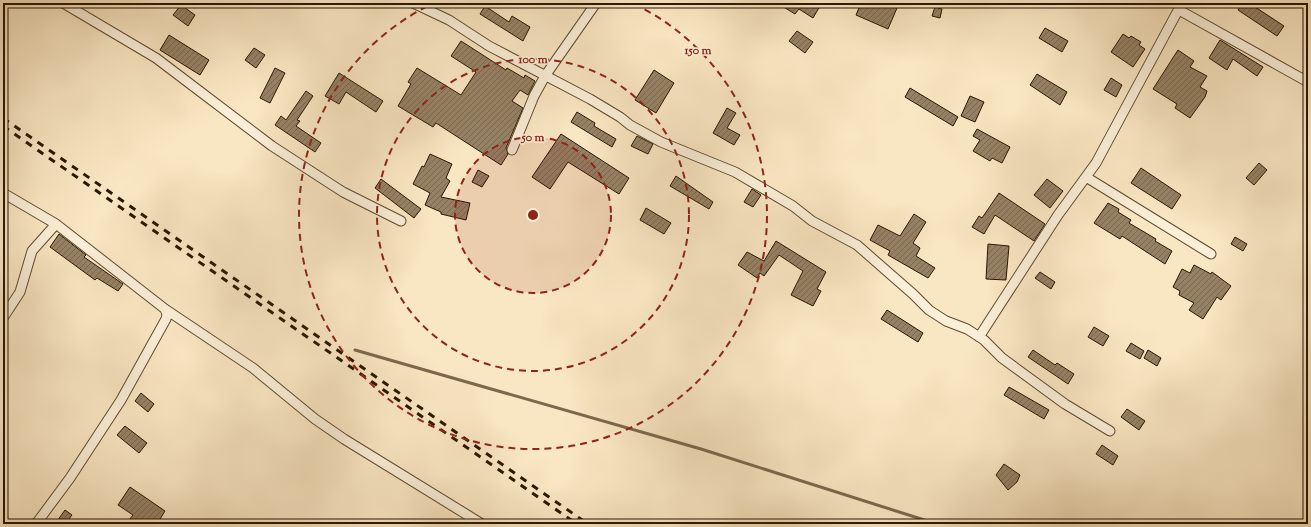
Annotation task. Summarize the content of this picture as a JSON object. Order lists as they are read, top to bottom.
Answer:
{
  "rings": ["150 m", "100 m", "50 m"]
}
